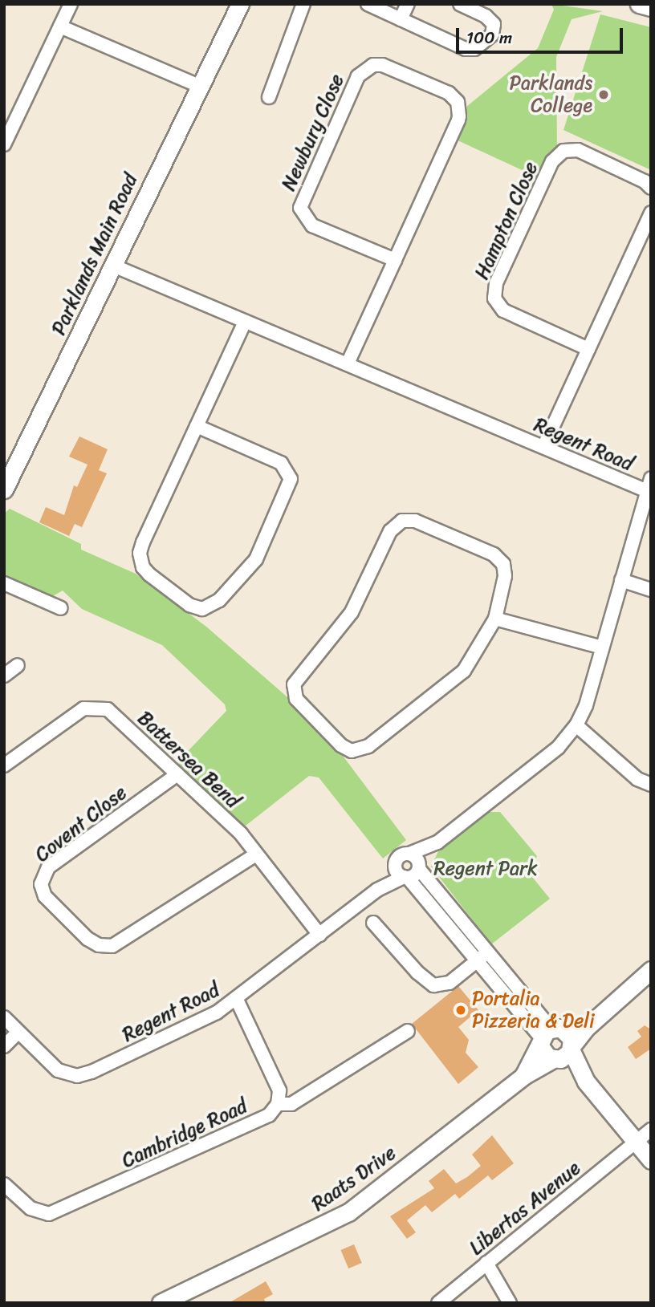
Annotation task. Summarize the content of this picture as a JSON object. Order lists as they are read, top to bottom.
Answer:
{
  "streets": {
    "street": [
      "Newbury Close",
      "Hampton Close",
      "Parklands Main Road",
      "Regent Road",
      "Battersea Bend",
      "Covent Close",
      "Cambridge Road",
      "Raats Drive",
      "Libertas Avenue"
    ]
  },
  "crossings": [
    ["Newbury Close", "Regent Road"],
    ["Parklands Main Road", "Regent Road"],
    ["Regent Road", "Battersea Bend"],
    ["Battersea Bend", "Covent Close"]
  ],
  "parks": ["Regent Park"],
  "places": ["Parklands College", "Portalia Pizzeria & Deli"],
  "scale_bar": "100 m"
}
